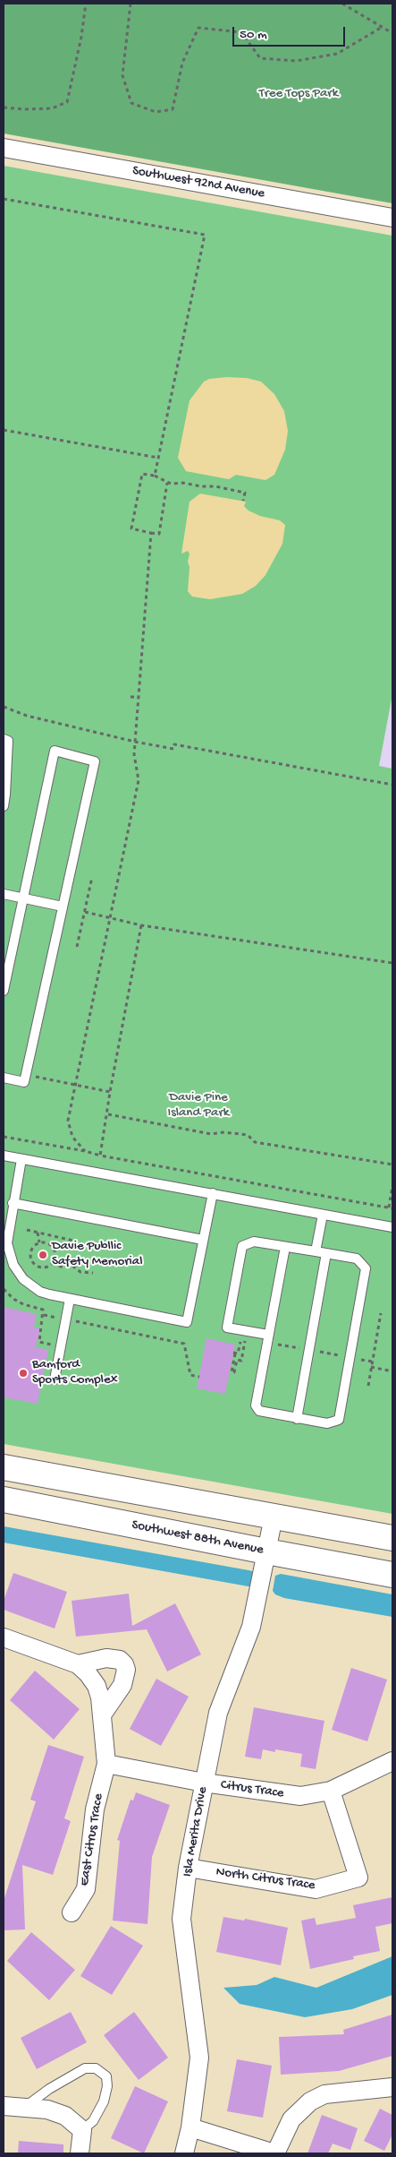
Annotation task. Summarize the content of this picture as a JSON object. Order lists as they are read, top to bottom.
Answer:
{
  "streets": {
    "main road": ["Southwest 88th Avenue"],
    "street": [
      "Southwest 92nd Avenue",
      "Citrus Trace",
      "Isla Merita Drive",
      "East Citrus Trace",
      "North Citrus Trace"
    ]
  },
  "crossings": [
    ["Southwest 88th Avenue", "Isla Merita Drive"],
    ["Citrus Trace", "Isla Merita Drive"],
    ["Citrus Trace", "East Citrus Trace"],
    ["Citrus Trace", "North Citrus Trace"],
    ["Isla Merita Drive", "North Citrus Trace"]
  ],
  "parks": ["Tree Tops Park", "Davie Pine Island Park"],
  "places": ["Davie Publlic Safety Memorial", "Bamford Sports Complex"],
  "scale_bar": "50 m"
}
